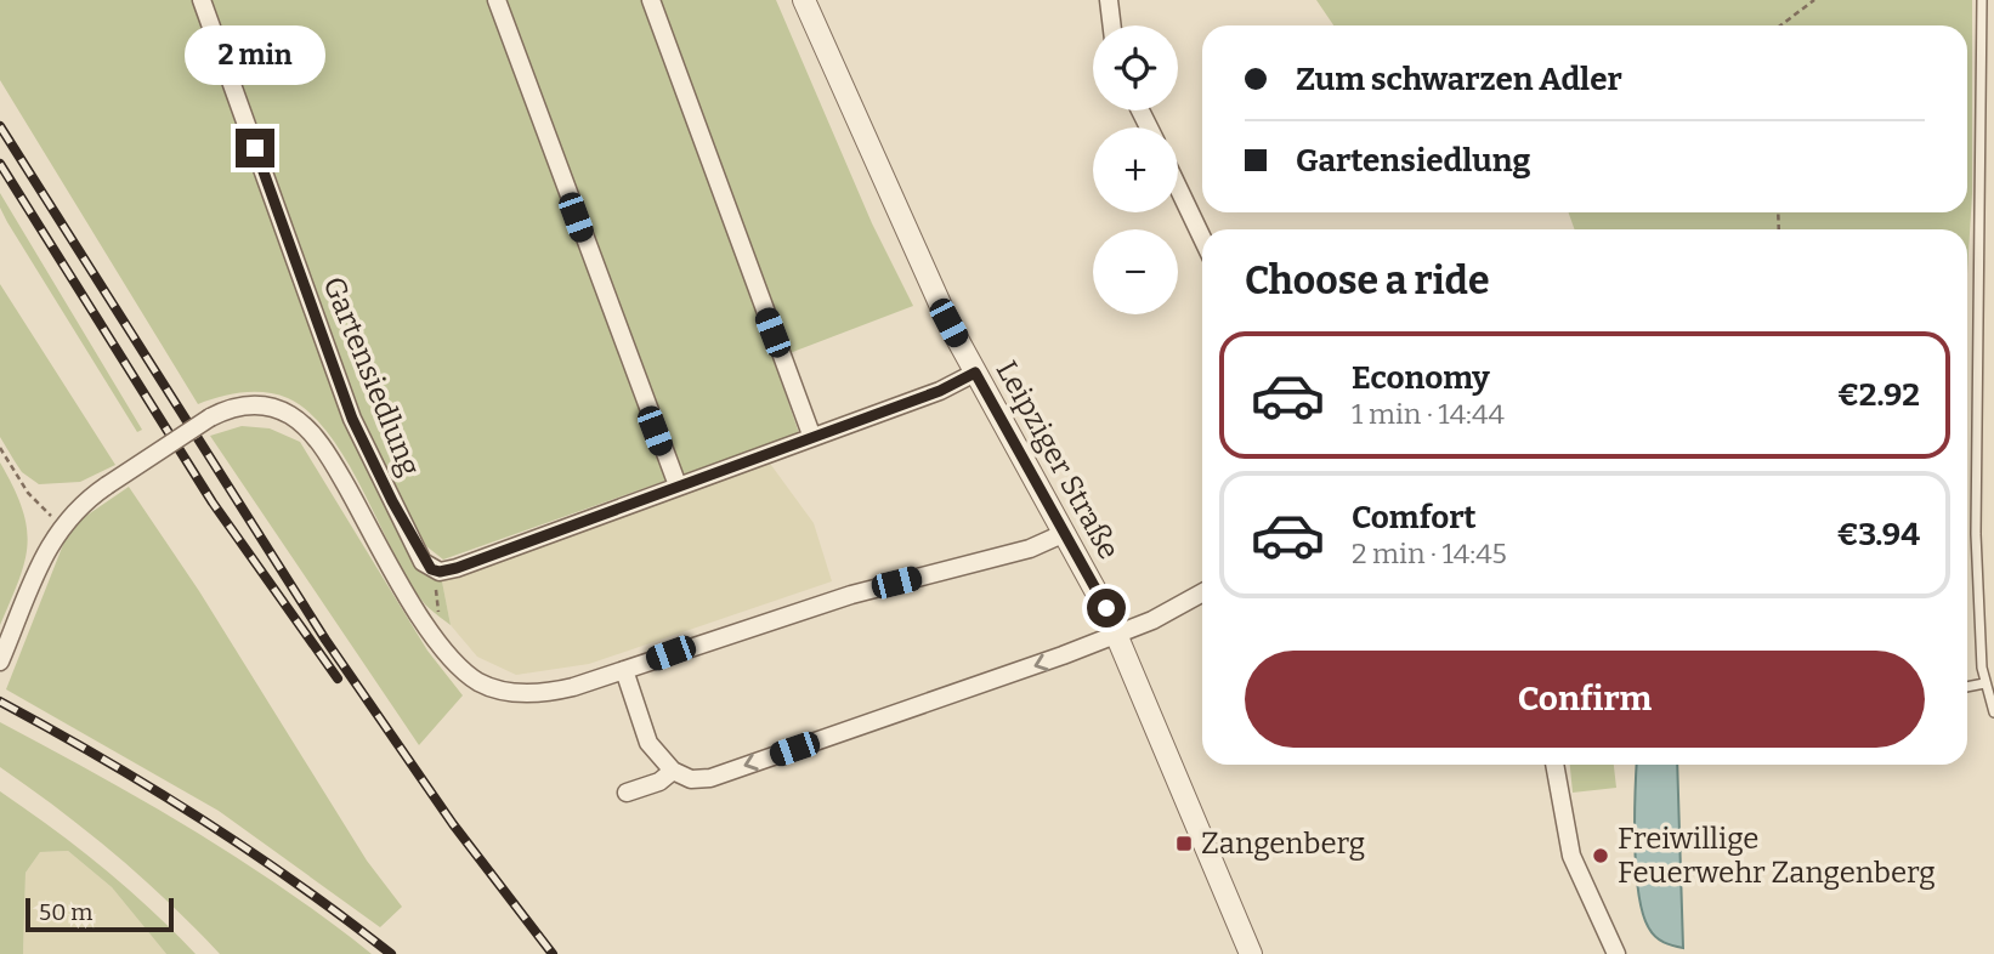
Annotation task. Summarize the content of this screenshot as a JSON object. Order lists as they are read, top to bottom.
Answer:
{
  "streets": {
    "street": ["Gartensiedlung", "Leipziger Straße"]
  },
  "places": {
    "transit": ["Zangenberg"],
    "other": ["Freiwillige Feuerwehr Zangenberg"]
  },
  "scale_bar": "50 m",
  "page": {
    "map_buttons": ["+", "−"],
    "bubble": "2 min",
    "banner": ["Zum schwarzen Adler", "Gartensiedlung"],
    "heading": "Choose a ride",
    "list": [
      {
        "name": "Economy",
        "note": "1 min · 14:44",
        "value": "€2.92"
      },
      {
        "name": "Comfort",
        "note": "2 min · 14:45",
        "value": "€3.94"
      }
    ],
    "buttons": "Confirm",
    "scale": "50 m"
  }
}
